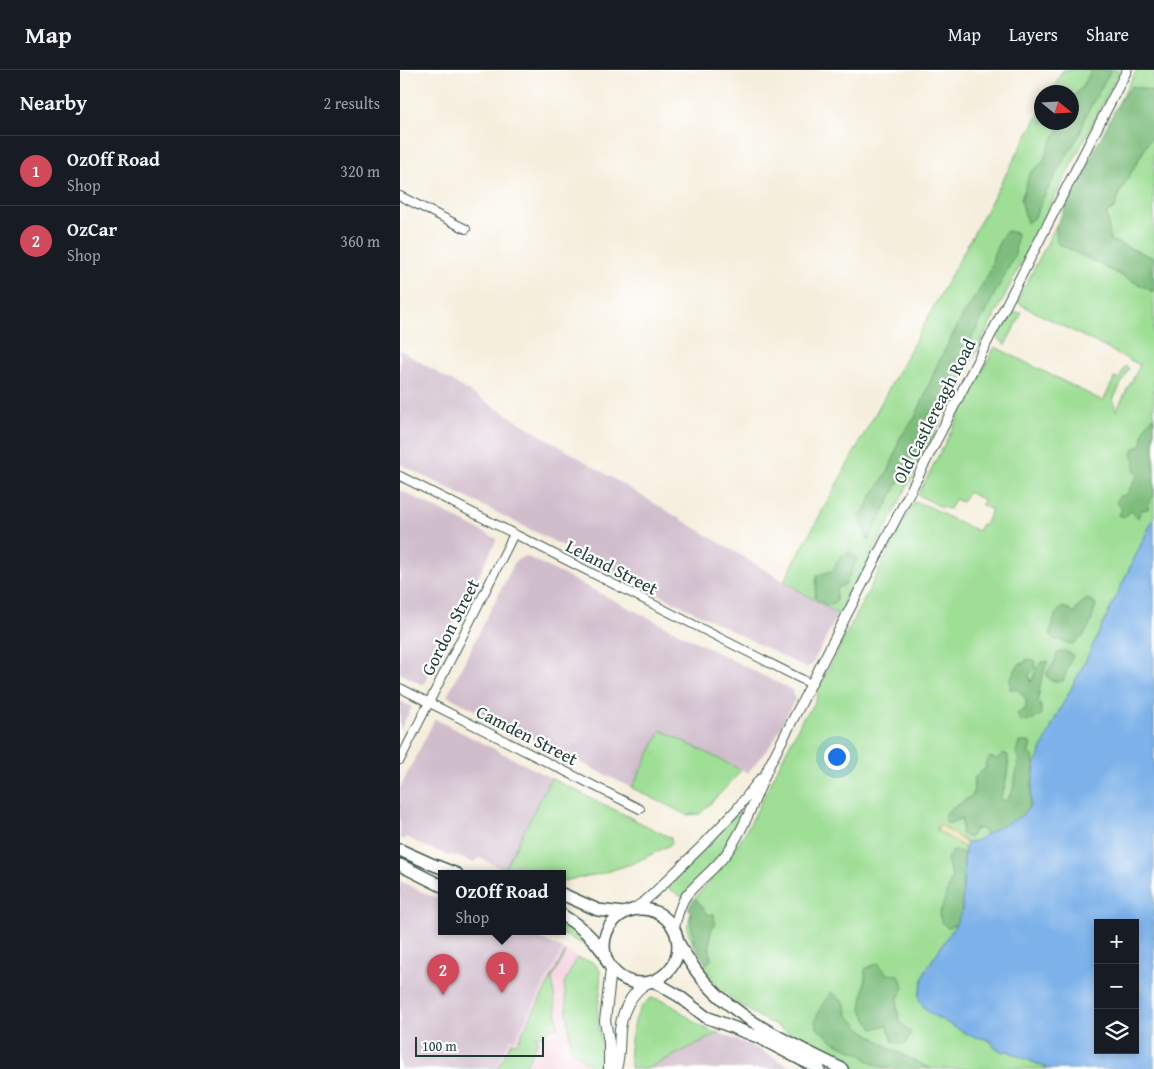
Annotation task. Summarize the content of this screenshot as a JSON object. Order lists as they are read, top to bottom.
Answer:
{
  "streets": {
    "street": [
      "Old Castlereagh Road",
      "Leland Street",
      "Gordon Street",
      "Camden Street"
    ]
  },
  "crossings": [
    ["Old Castlereagh Road", "Leland Street"],
    ["Leland Street", "Gordon Street"],
    ["Gordon Street", "Camden Street"]
  ],
  "scale_bar": "100 m",
  "north": "right",
  "page": {
    "header": "Map",
    "nav": ["Map", "Layers", "Share"],
    "heading": ["Nearby", "2 results"],
    "list": [
      {
        "mark": "1",
        "name": "OzOff Road",
        "note": "Shop",
        "value": "320 m"
      },
      {
        "mark": "2",
        "name": "OzCar",
        "note": "Shop",
        "value": "360 m"
      }
    ],
    "popup": ["OzOff Road", "Shop"],
    "map_buttons": ["+", "−"],
    "pins": ["1", "2"],
    "scale": "100 m"
  }
}
